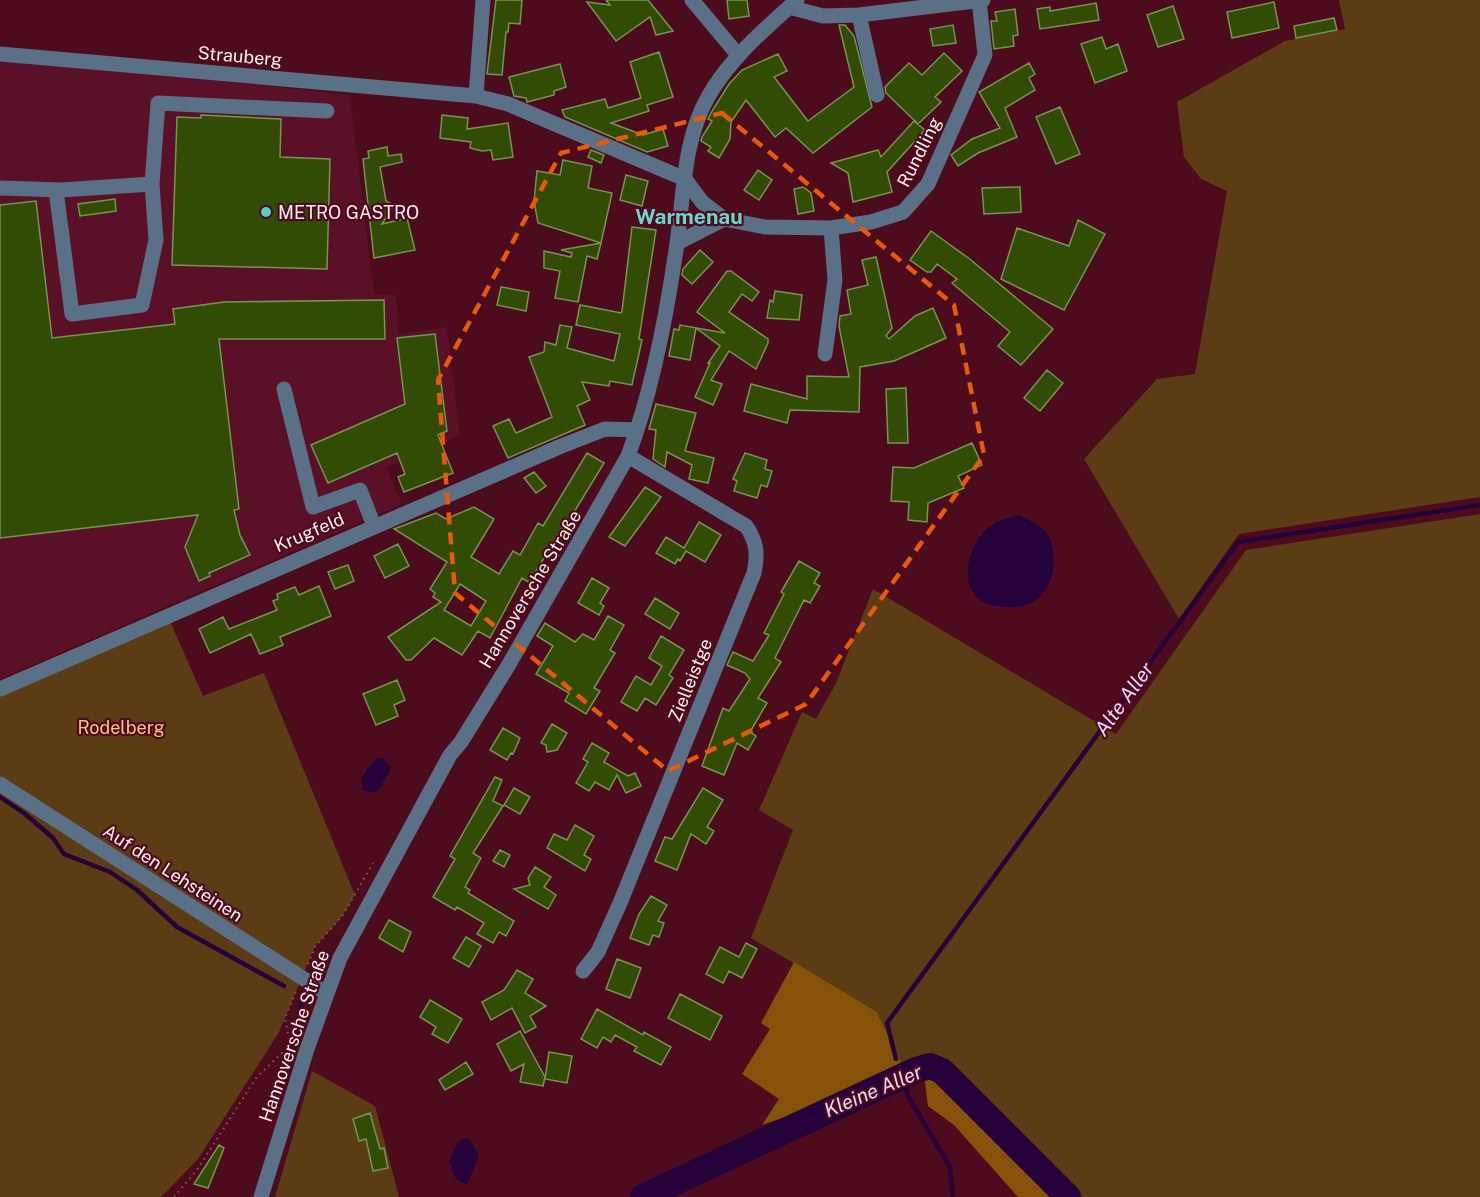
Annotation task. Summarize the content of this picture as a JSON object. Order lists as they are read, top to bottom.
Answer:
{
  "streets": {
    "street": [
      "Strauberg",
      "Rundling",
      "Krugfeld",
      "Hannoversche Straße",
      "Zielleistge",
      "Auf den Lehsteinen"
    ]
  },
  "crossings": [
    ["Strauberg", "Rundling"],
    ["Strauberg", "Hannoversche Straße"],
    ["Rundling", "Hannoversche Straße"],
    ["Krugfeld", "Hannoversche Straße"],
    ["Hannoversche Straße", "Zielleistge"],
    ["Hannoversche Straße", "Auf den Lehsteinen"]
  ],
  "districts": ["Warmenau"],
  "water": ["Alte Aller", "Kleine Aller"],
  "parks": ["Rodelberg"],
  "places": ["METRO GASTRO"]
}
